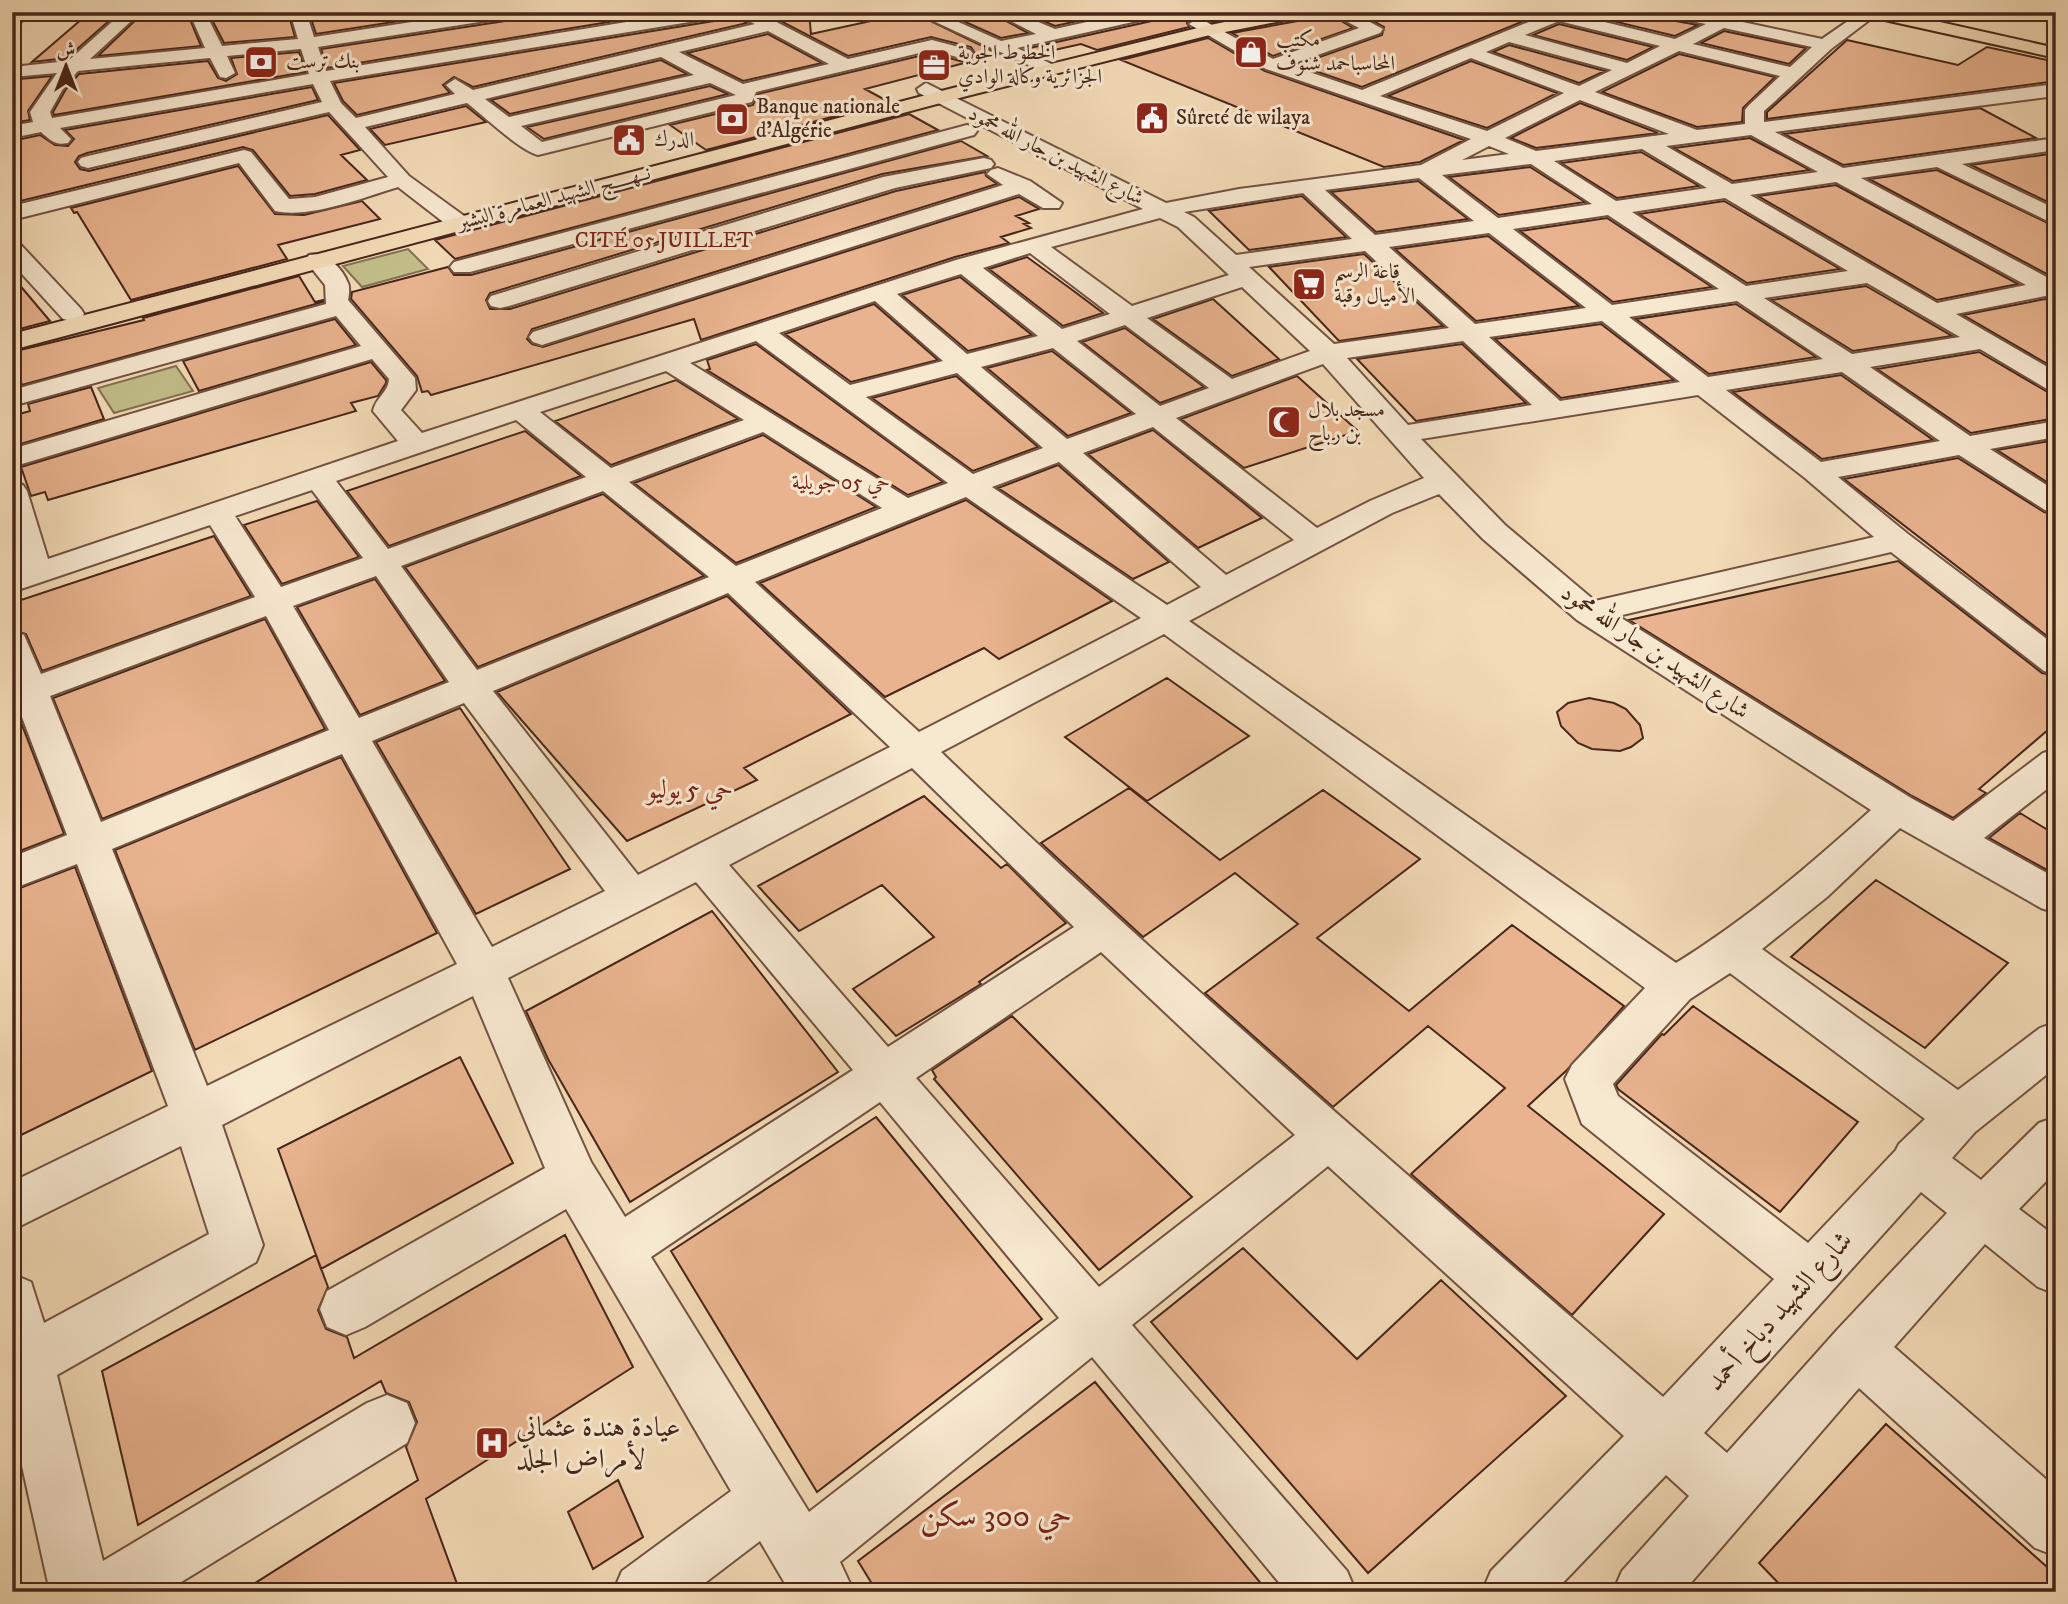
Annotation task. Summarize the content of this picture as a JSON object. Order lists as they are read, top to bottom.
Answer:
{
  "streets": {
    "main road": ["نــهـــــج الشهيد العمامرة البشير"],
    "street": ["شارع الشهيد بن جار الله محمود", "شارع الشهيد دباخ أحمد"]
  },
  "crossings": [
    ["شارع الشهيد بن جار الله محمود", "نــهـــــج الشهيد العمامرة البشير"]
  ],
  "districts": [
    "CITÉ 05 JUILLET",
    "حي 05 جويلية",
    "حي 5 يوليو",
    "حي 300 سكن"
  ],
  "places": {
    "shop": ["مكتب المحاسباحمد شنوف"],
    "bank": ["بنك ترست", "Banque nationale d'Algérie"],
    "office": ["الخطوط الجوية الجزائرية وكالة الوادي"],
    "public building": ["Sûreté de wilaya", "الدرك"],
    "supermarket": ["قاعة الرسم الأميال وقبة"],
    "mosque": ["مسجد بلال بن رباح"],
    "hospital": ["عيادة هندة عثماني لأمراض الجلد"]
  },
  "north": "top"
}
